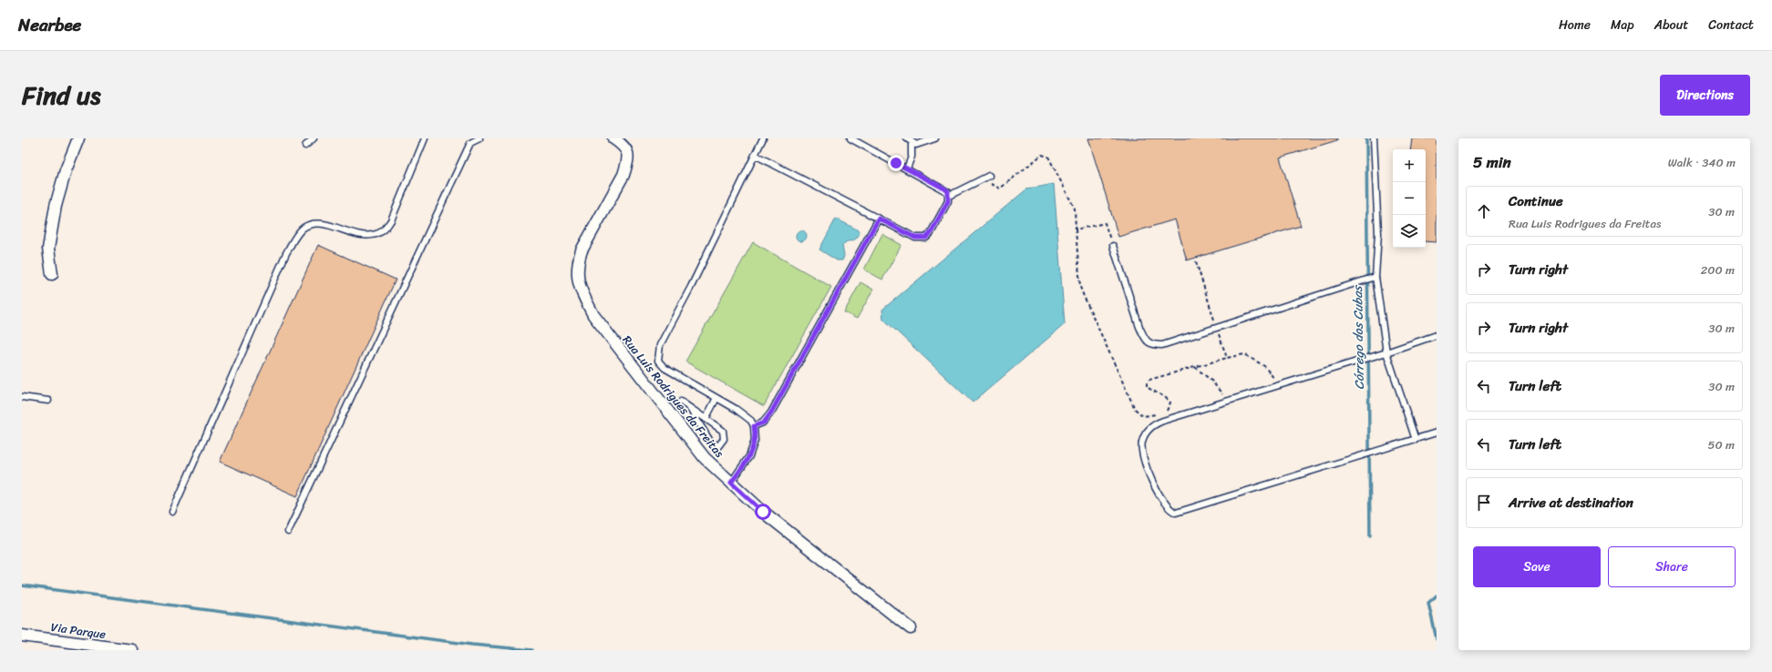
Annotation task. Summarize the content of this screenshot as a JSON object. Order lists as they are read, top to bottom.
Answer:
{
  "streets": {
    "street": ["Rua Luis Rodrigues da Freitas", "Via Parque"]
  },
  "water": ["Córrego dos Cubas"],
  "page": {
    "header": "Nearbee",
    "nav": [
      "Home",
      "Map",
      "About",
      "Contact"
    ],
    "title": "Find us",
    "buttons": [
      "Directions",
      ["Save", "Share"]
    ],
    "heading": ["5 min", "Walk · 340 m"],
    "map_buttons": ["+", "−"],
    "list": [
      ["Continue", "Rua Luis Rodrigues da Freitas", "30 m"],
      ["Turn right", "200 m"],
      ["Turn right", "30 m"],
      ["Turn left", "30 m"],
      ["Turn left", "50 m"],
      "Arrive at destination"
    ]
  }
}
